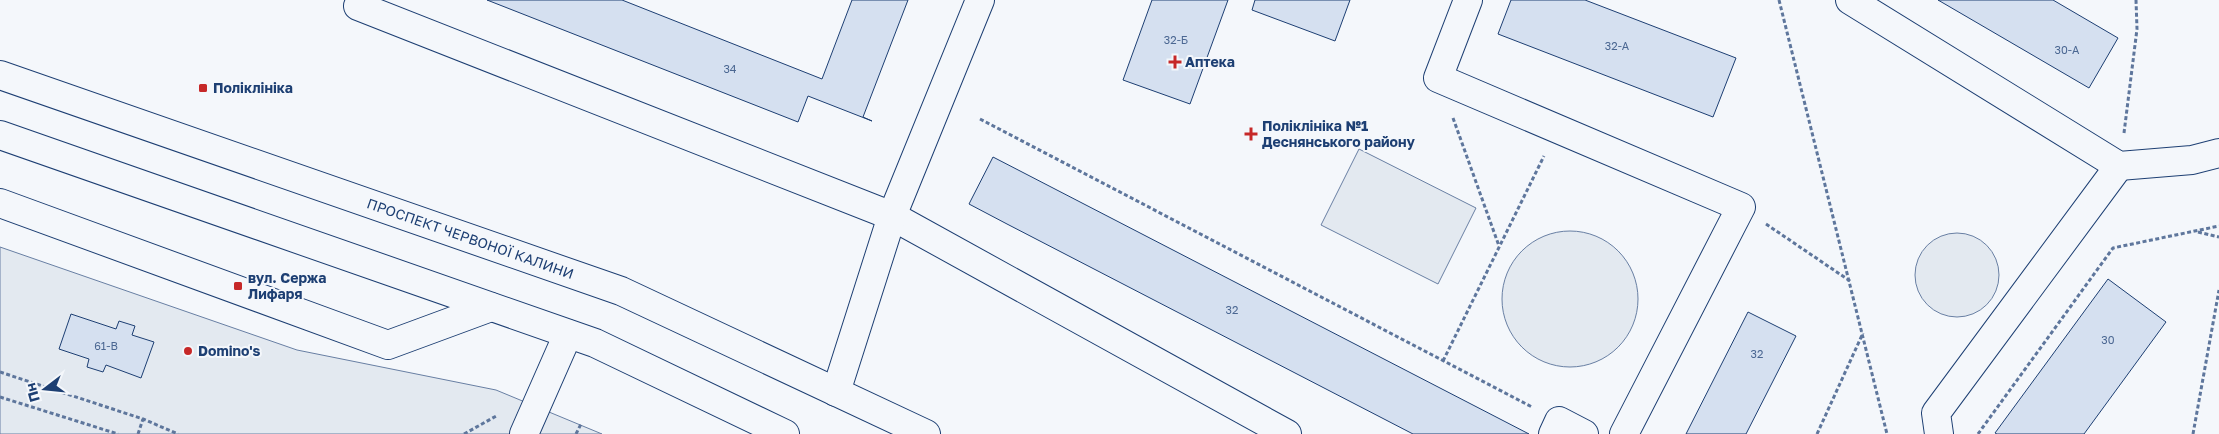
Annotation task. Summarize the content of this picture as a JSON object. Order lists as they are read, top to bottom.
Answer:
{
  "streets": {
    "main road": ["ПРОСПЕКТ ЧЕРВОНОЇ КАЛИНИ"]
  },
  "places": {
    "health": ["Аптека", "Поліклініка №1 Деснянського району"],
    "transit": ["Поліклініка", "вул. Сержа Лифаря"],
    "other": ["Domino's"]
  },
  "house_numbers": [
    "32-Б",
    "32-А",
    "30-А",
    "34",
    "32",
    "30",
    "61-В",
    "32"
  ],
  "north": "left"
}
